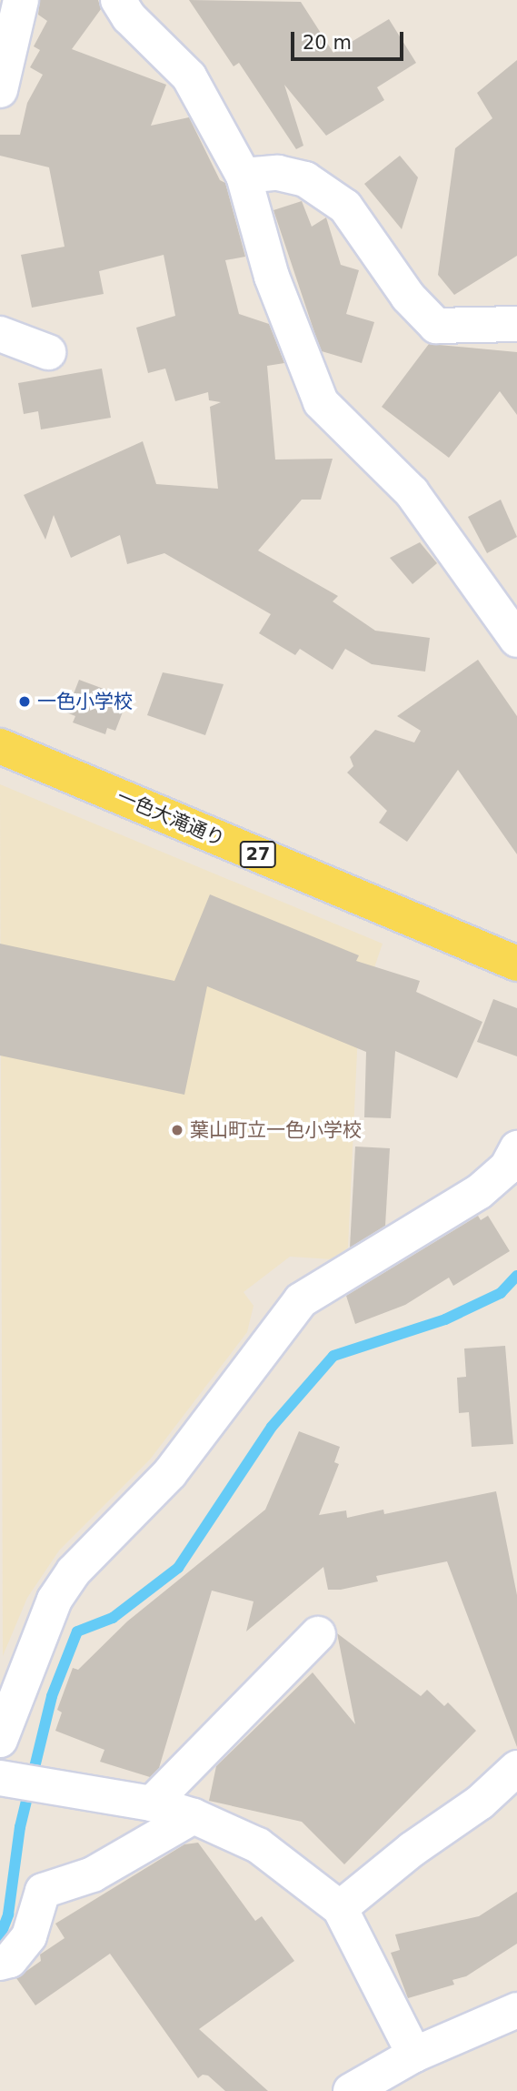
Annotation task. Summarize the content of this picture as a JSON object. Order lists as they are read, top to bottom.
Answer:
{
  "streets": {
    "main road": ["一色大滝通り", "27"]
  },
  "places": ["一色小学校", "葉山町立一色小学校"],
  "scale_bar": "20 m"
}
